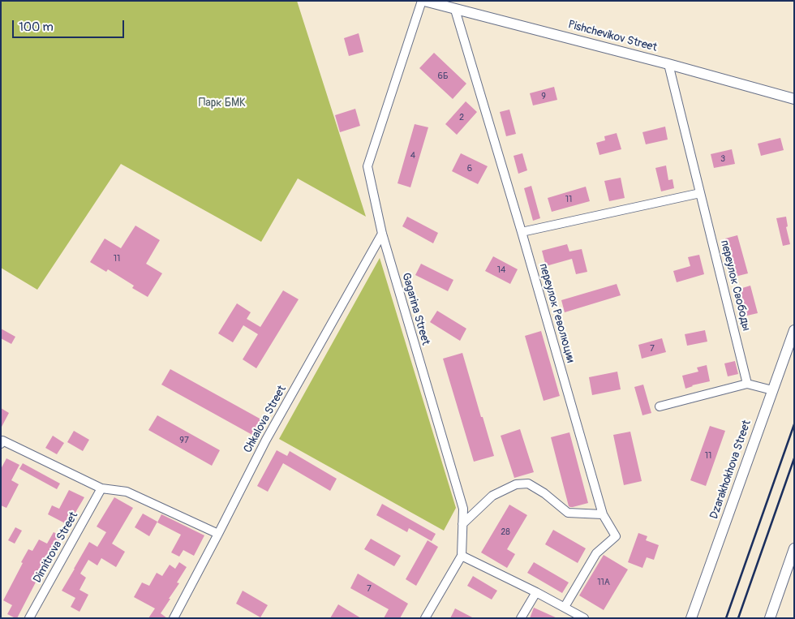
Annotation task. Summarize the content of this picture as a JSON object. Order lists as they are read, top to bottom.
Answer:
{
  "streets": {
    "street": [
      "Pishchevikov Street",
      "переулок Свободы",
      "Gagarina Street",
      "переулок Революции",
      "Chkalova Street",
      "Dzarakhokhova Street",
      "Dimitrova Street"
    ]
  },
  "crossings": [
    ["Pishchevikov Street", "переулок Свободы"],
    ["Pishchevikov Street", "переулок Революции"],
    ["Gagarina Street", "Chkalova Street"]
  ],
  "parks": ["Парк БМК"],
  "house_numbers": [
    "6Б",
    "9",
    "2",
    "4",
    "3",
    "6",
    "11",
    "11",
    "14",
    "7",
    "97",
    "11",
    "28",
    "11А",
    "7"
  ],
  "scale_bar": "100 m"
}
